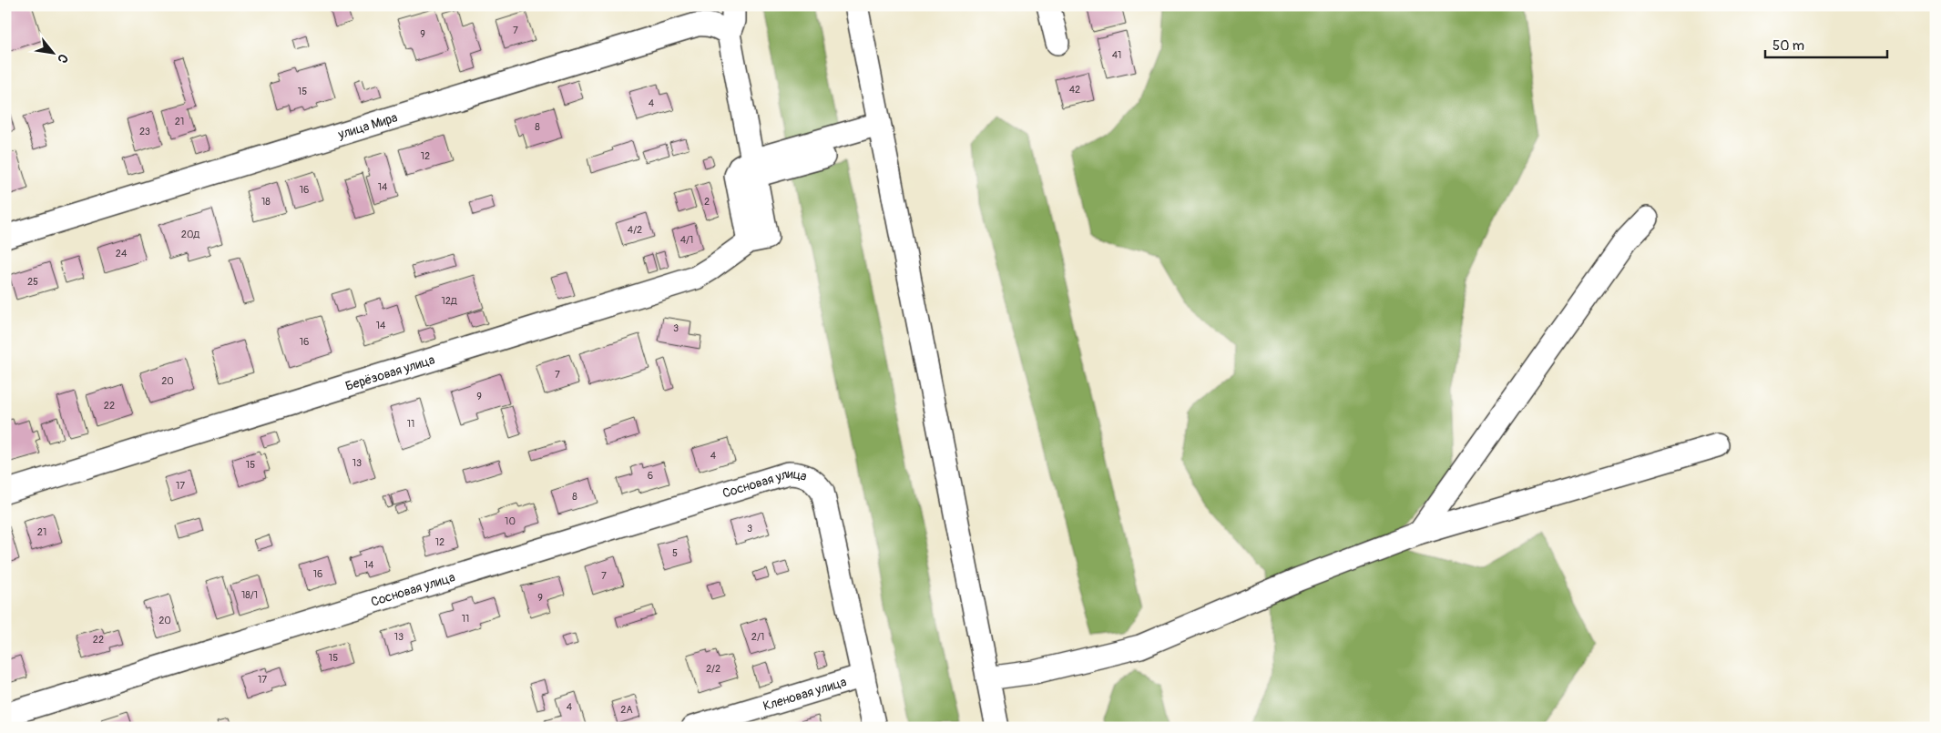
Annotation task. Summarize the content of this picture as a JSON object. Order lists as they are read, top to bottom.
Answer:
{
  "streets": {
    "street": [
      "улица Мира",
      "Берёзовая улица",
      "Сосновая улица",
      "Кленовая улица"
    ]
  },
  "crossings": [
    ["Сосновая улица", "Кленовая улица"]
  ],
  "house_numbers": [
    "7",
    "9",
    "41",
    "42",
    "15",
    "4",
    "21",
    "8",
    "23",
    "12",
    "14",
    "16",
    "18",
    "2",
    "4/2",
    "20Д",
    "4/1",
    "24",
    "25",
    "12Д",
    "14",
    "3",
    "16",
    "7",
    "20",
    "9",
    "22",
    "11",
    "4",
    "13",
    "15",
    "6",
    "17",
    "8",
    "10",
    "3",
    "21",
    "12",
    "5",
    "14",
    "16",
    "7",
    "18/1",
    "9",
    "11",
    "20",
    "13",
    "2/1",
    "22",
    "15",
    "2/2",
    "17",
    "4",
    "2А"
  ],
  "scale_bar": "50 m",
  "north": "bottom right"
}
